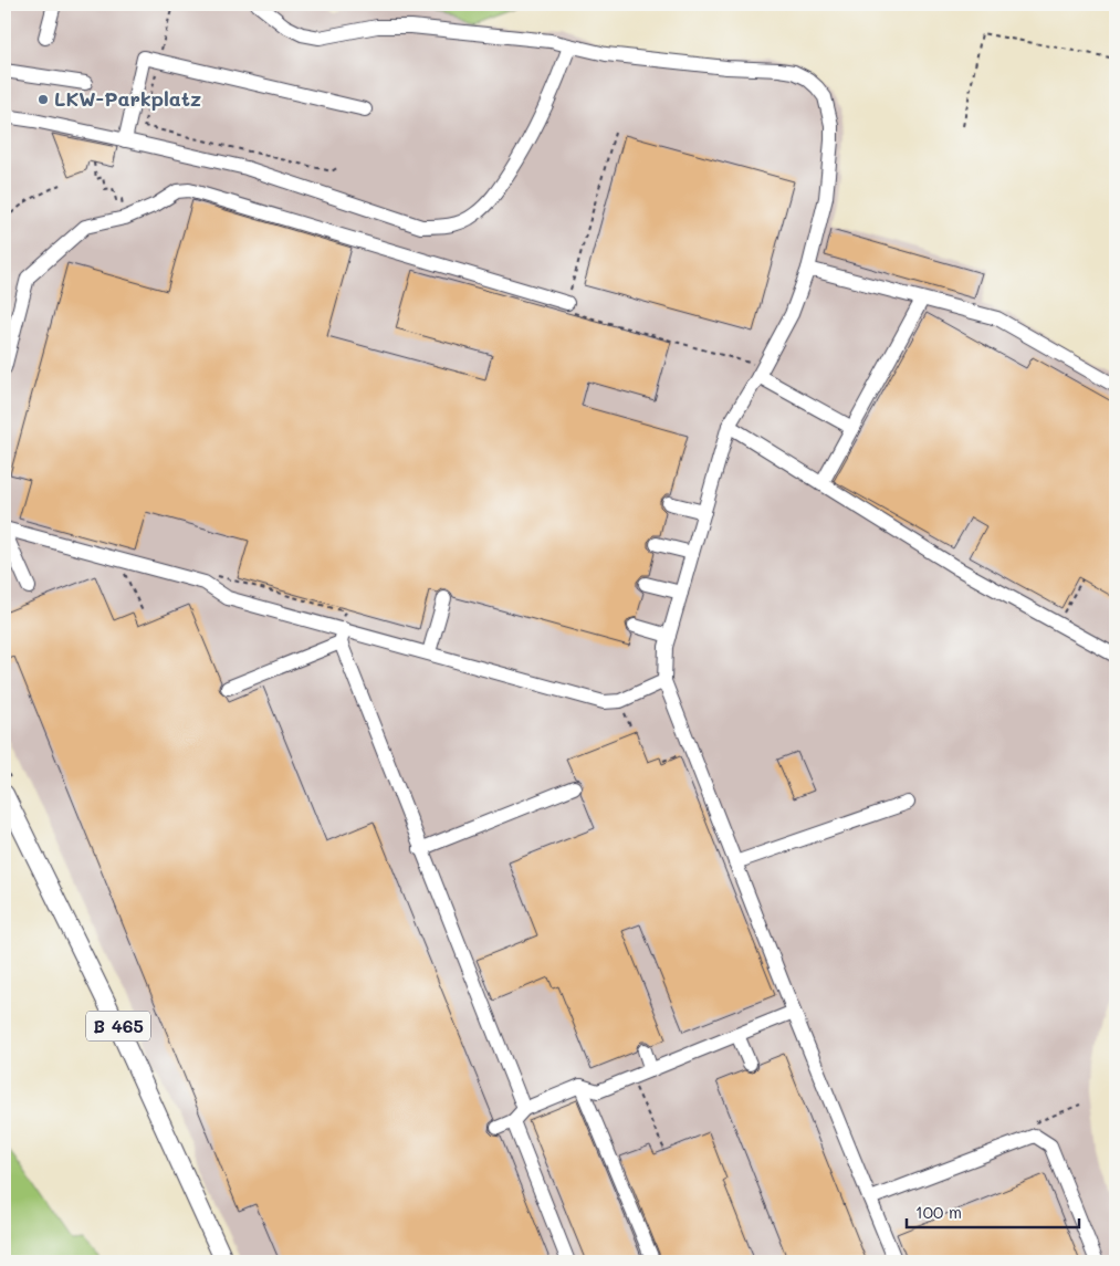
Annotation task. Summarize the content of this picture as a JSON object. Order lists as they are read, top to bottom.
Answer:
{
  "streets": {
    "main road": ["B 465"]
  },
  "places": ["LKW-Parkplatz"],
  "scale_bar": "100 m"
}
